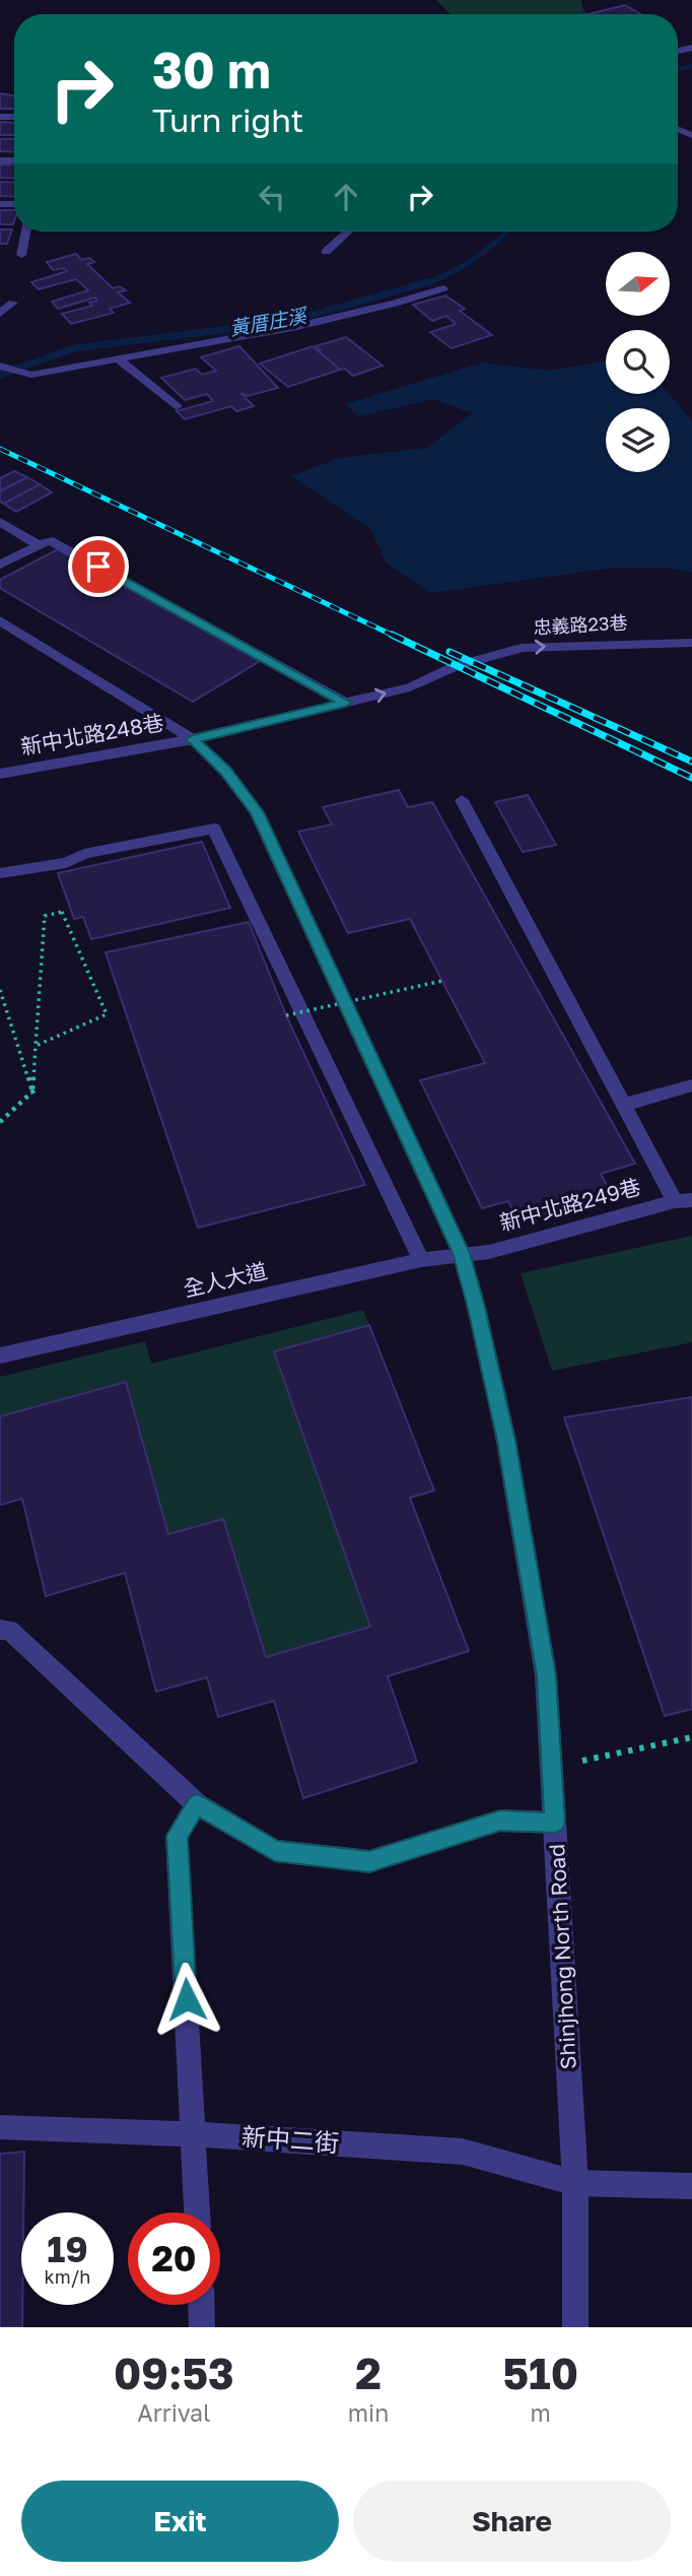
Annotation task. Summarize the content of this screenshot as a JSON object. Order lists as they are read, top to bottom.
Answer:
{
  "streets": {
    "street": [
      "忠義路23巷",
      "新中北路248巷",
      "新中北路249巷",
      "全人大道",
      "Shinjhong North Road",
      "新中二街"
    ]
  },
  "crossings": [
    ["新中北路248巷", "Shinjhong North Road"],
    ["新中北路249巷", "全人大道"],
    ["新中北路249巷", "Shinjhong North Road"],
    ["全人大道", "Shinjhong North Road"],
    ["Shinjhong North Road", "新中二街"]
  ],
  "one_way": ["忠義路23巷"],
  "water": ["黃厝庄溪"],
  "north": "right",
  "page": {
    "turn": ["30 m", "Turn right"],
    "speed": "19 km/h",
    "limit": "20",
    "eta": [
      "09:53",
      "Arrival",
      "2",
      "min",
      "510",
      "m"
    ],
    "buttons": ["Exit", "Share"]
  }
}
